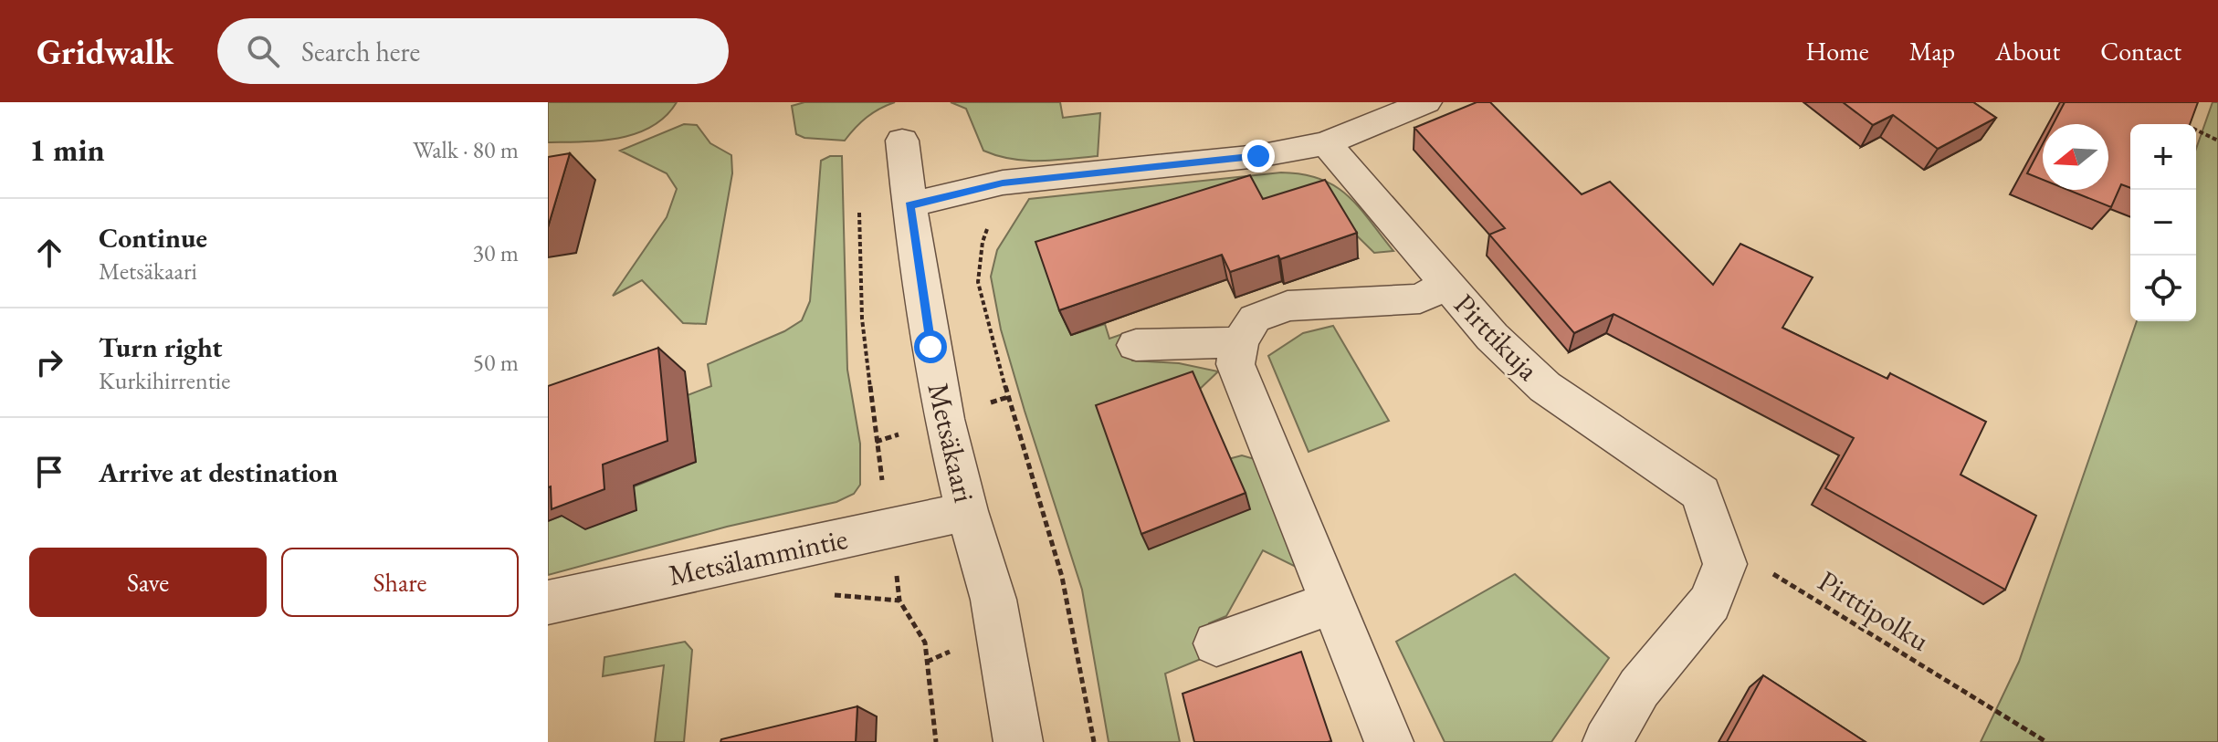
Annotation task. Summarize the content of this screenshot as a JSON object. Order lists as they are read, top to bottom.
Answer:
{
  "streets": {
    "street": ["Pirttikuja", "Metsäkaari", "Metsälammintie"],
    "path": ["Pirttipolku"]
  },
  "crossings": [
    ["Metsäkaari", "Metsälammintie"]
  ],
  "north": "left",
  "page": {
    "header": "Gridwalk",
    "search": "Search here",
    "nav": [
      "Home",
      "Map",
      "About",
      "Contact"
    ],
    "heading": ["1 min", "Walk · 80 m"],
    "map_buttons": ["+", "−"],
    "list": [
      ["Continue", "Metsäkaari", "30 m"],
      ["Turn right", "Kurkihirrentie", "50 m"],
      "Arrive at destination"
    ],
    "buttons": ["Save", "Share"]
  }
}
